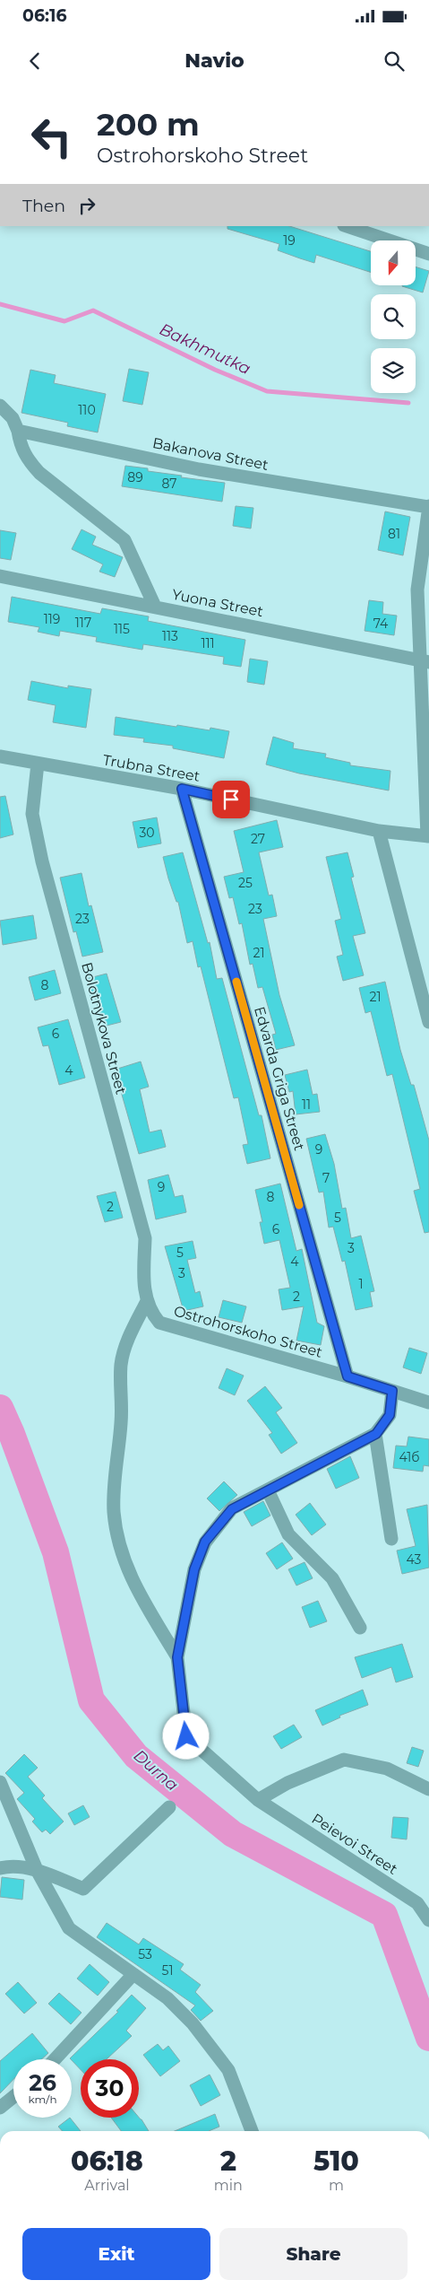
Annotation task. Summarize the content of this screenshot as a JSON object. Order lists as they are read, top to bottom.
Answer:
{
  "streets": {
    "street": [
      "Bakanova Street",
      "Yuona Street",
      "Trubna Street",
      "Bolotnykova Street",
      "Edvarda Griga Street",
      "Ostrohorskoho Street",
      "Peievoi Street"
    ]
  },
  "crossings": [
    ["Trubna Street", "Bolotnykova Street"],
    ["Trubna Street", "Edvarda Griga Street"],
    ["Bolotnykova Street", "Ostrohorskoho Street"],
    ["Edvarda Griga Street", "Ostrohorskoho Street"]
  ],
  "water": ["Bakhmutka", "Durna"],
  "house_numbers": [
    "19",
    "110",
    "89",
    "87",
    "81",
    "119",
    "117",
    "74",
    "115",
    "113",
    "111",
    "30",
    "27",
    "25",
    "23",
    "23",
    "21",
    "8",
    "21",
    "6",
    "4",
    "11",
    "9",
    "7",
    "9",
    "8",
    "2",
    "5",
    "6",
    "3",
    "5",
    "4",
    "3",
    "1",
    "2",
    "41б",
    "43",
    "53",
    "51"
  ],
  "north": "bottom",
  "page": {
    "status": "06:16",
    "header": "Navio",
    "turn": ["200 m", "Ostrohorskoho Street"],
    "then": "Then",
    "speed": "26 km/h",
    "limit": "30",
    "eta": [
      "06:18",
      "Arrival",
      "2",
      "min",
      "510",
      "m"
    ],
    "buttons": ["Exit", "Share"]
  }
}
